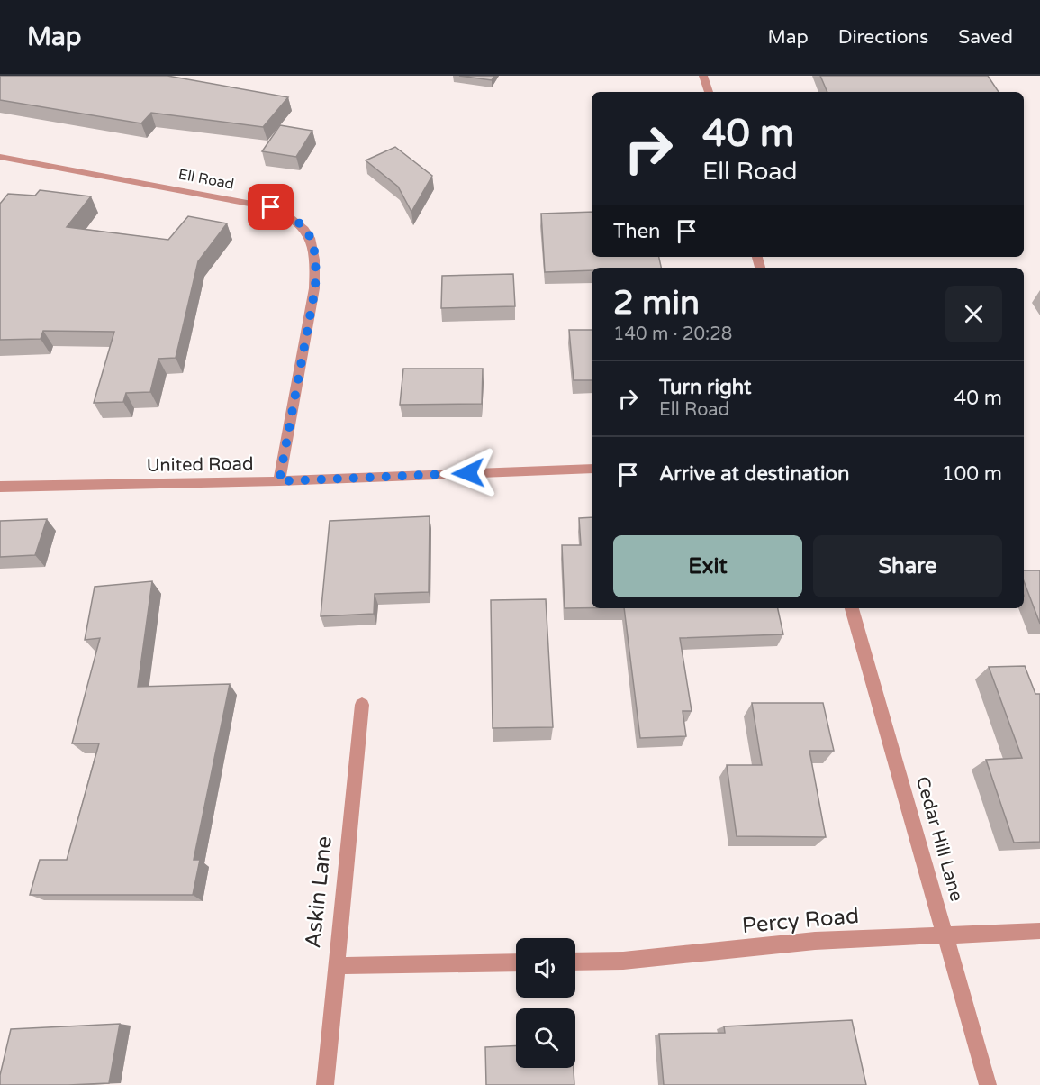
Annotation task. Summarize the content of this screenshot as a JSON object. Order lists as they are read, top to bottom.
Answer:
{
  "streets": {
    "street": [
      "Ell Road",
      "United Road",
      "Cedar Hill Lane",
      "Askin Lane",
      "Percy Road"
    ]
  },
  "crossings": [
    ["Ell Road", "United Road"],
    ["Cedar Hill Lane", "Percy Road"]
  ],
  "page": {
    "header": "Map",
    "nav": ["Map", "Directions", "Saved"],
    "turn": ["40 m", "Ell Road"],
    "then": "Then",
    "heading": ["2 min", "140 m · 20:28"],
    "list": [
      {
        "name": "Turn right",
        "note": "Ell Road",
        "value": "40 m"
      },
      {
        "name": "Arrive at destination",
        "value": "100 m"
      }
    ],
    "buttons": ["Exit", "Share"]
  }
}
